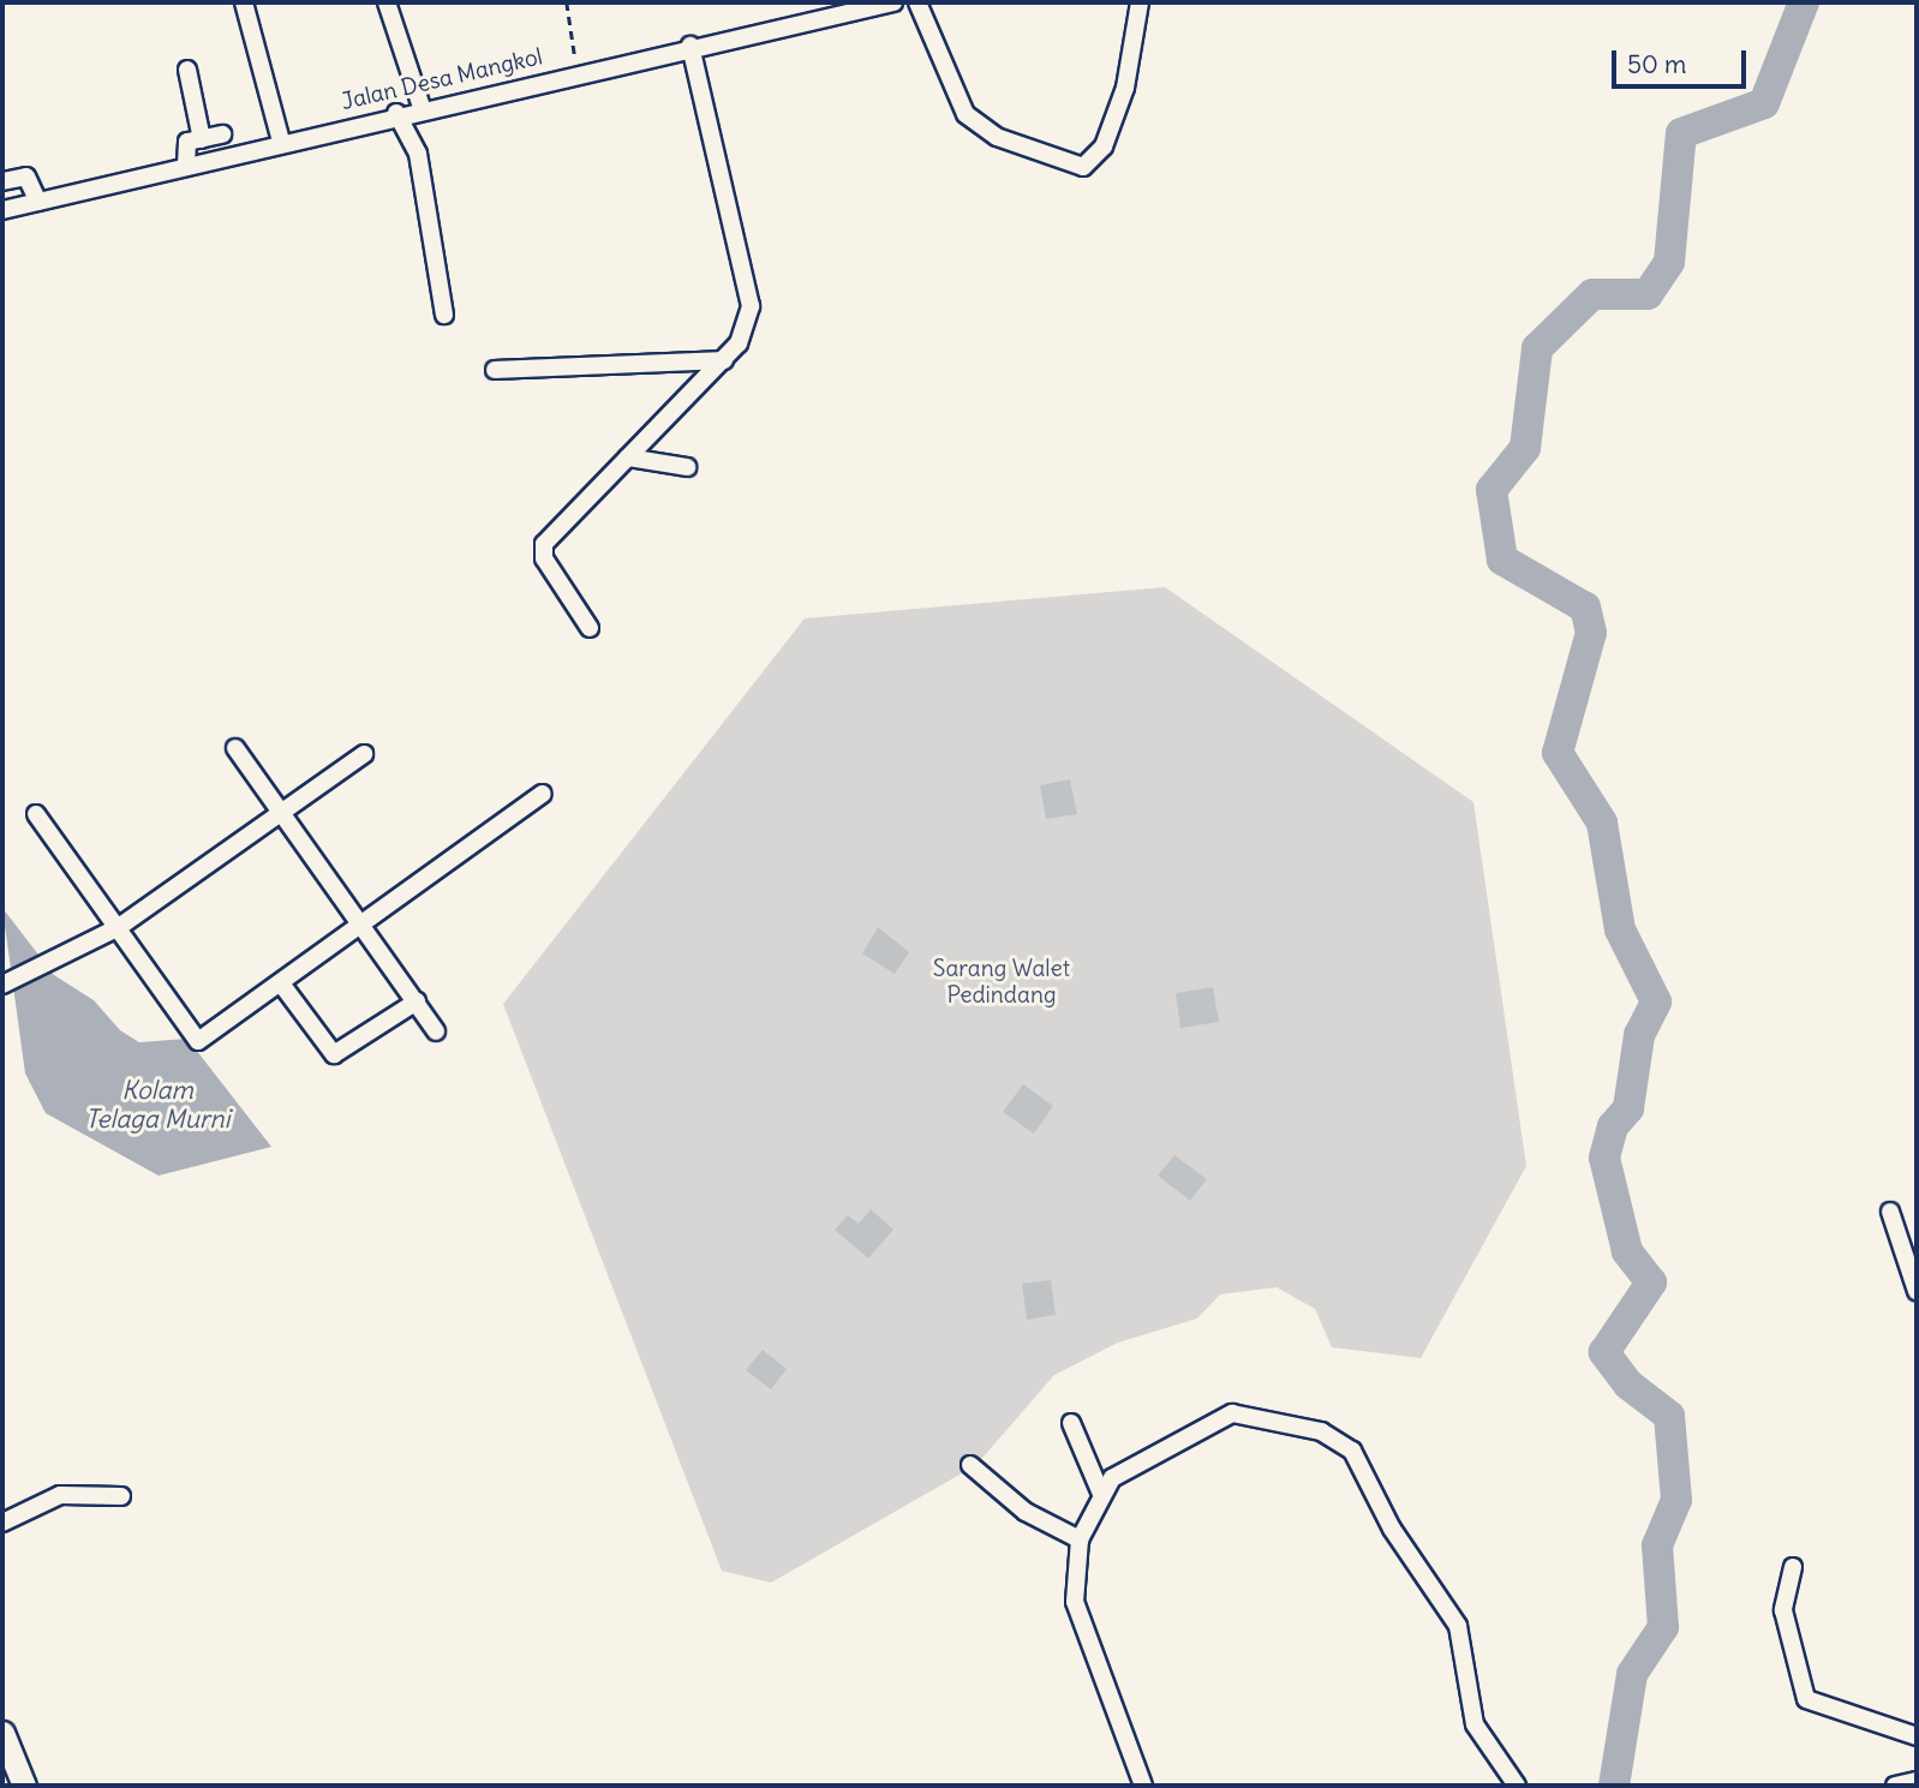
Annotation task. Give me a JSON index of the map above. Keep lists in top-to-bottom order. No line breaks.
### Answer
{"streets":{"street":["Jalan Desa Mangkol"]},"water":["Kolam Telaga Murni"],"parks":["Sarang Walet Pedindang"],"scale_bar":"50 m"}
